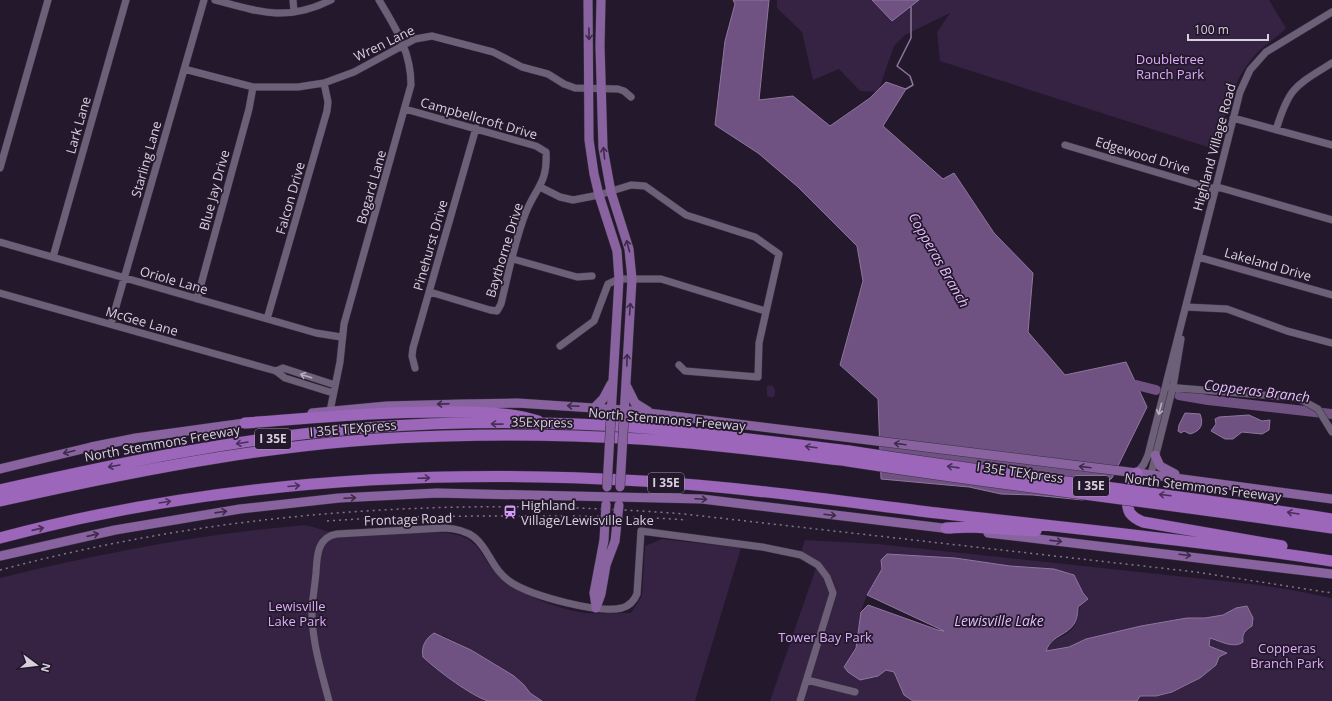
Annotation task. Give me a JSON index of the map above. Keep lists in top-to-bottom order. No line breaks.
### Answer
{"streets":{"highway":["North Stemmons Freeway","35Express","I 35E TEXpress","I 35E"],"street":["Wren Lane","Campbellcroft Drive","Lark Lane","Highland Village Road","Edgewood Drive","Starling Lane","Bogard Lane","Blue Jay Drive","Falcon Drive","Pinehurst Drive","Baythorne Drive","Lakeland Drive","Oriole Lane","McGee Lane","Frontage Road"]},"crossings":[["Wren Lane","Starling Lane"],["Wren Lane","Bogard Lane"],["Wren Lane","Blue Jay Drive"],["Wren Lane","Falcon Drive"],["Campbellcroft Drive","Bogard Lane"],["Campbellcroft Drive","Pinehurst Drive"],["Campbellcroft Drive","Baythorne Drive"],["Lark Lane","Oriole Lane"],["Highland Village Road","Edgewood Drive"],["Highland Village Road","Lakeland Drive"],["Highland Village Road","North Stemmons Freeway"],["Starling Lane","Oriole Lane"],["Starling Lane","McGee Lane"],["Bogard Lane","Oriole Lane"],["Bogard Lane","McGee Lane"],["Bogard Lane","North Stemmons Freeway"],["Blue Jay Drive","Oriole Lane"],["Falcon Drive","Oriole Lane"],["Pinehurst Drive","Baythorne Drive"],["North Stemmons Freeway","35Express"],["North Stemmons Freeway","I 35E TEXpress"],["35Express","I 35E TEXpress"]],"water":["Copperas Branch","Lewisville Lake"],"parks":["Doubletree Ranch Park","Lewisville Lake Park","Tower Bay Park","Copperas Branch Park"],"places":{"station":["Highland Village/Lewisville Lake"]},"scale_bar":"100 m","north":"right"}
